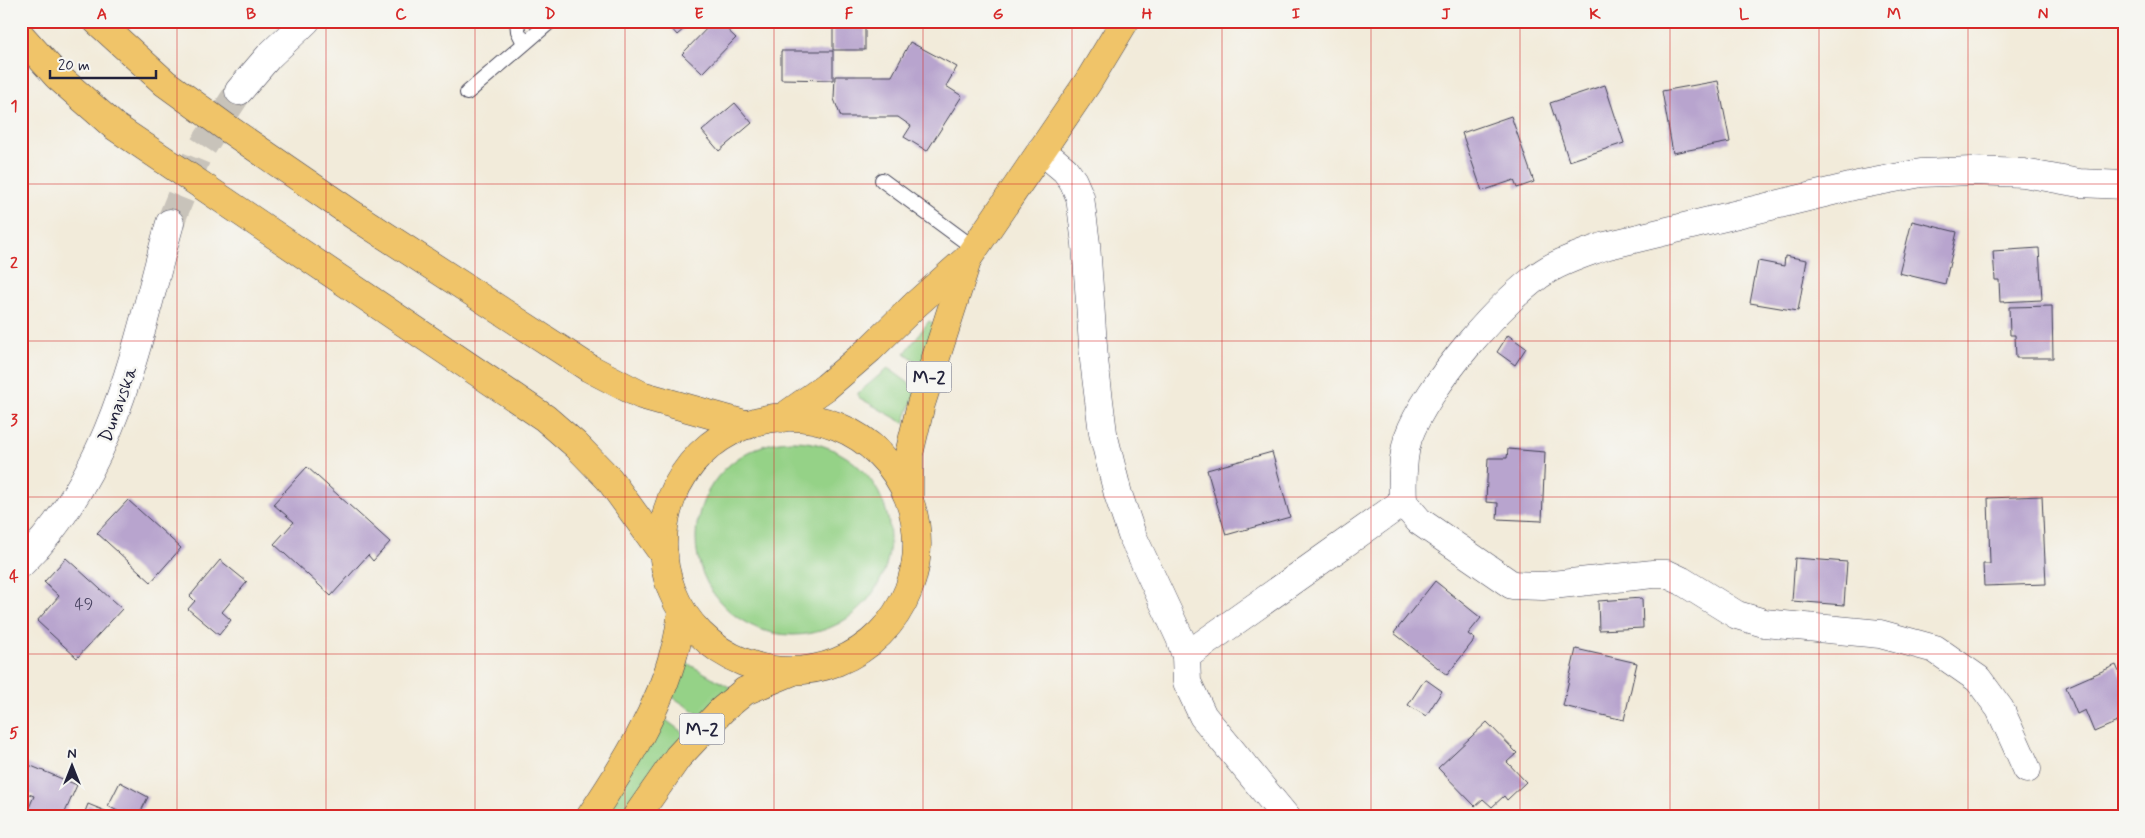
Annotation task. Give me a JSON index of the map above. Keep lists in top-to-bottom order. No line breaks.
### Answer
{"streets":{"main road":["M-2"],"street":["Dunavska"]},"house_numbers":["49"],"scale_bar":"20 m","north":"top","grid":{"columns":["A","B","C","D","E","F","G","H","I","J","K","L","M","N"],"rows":["1","2","3","4","5"]}}
